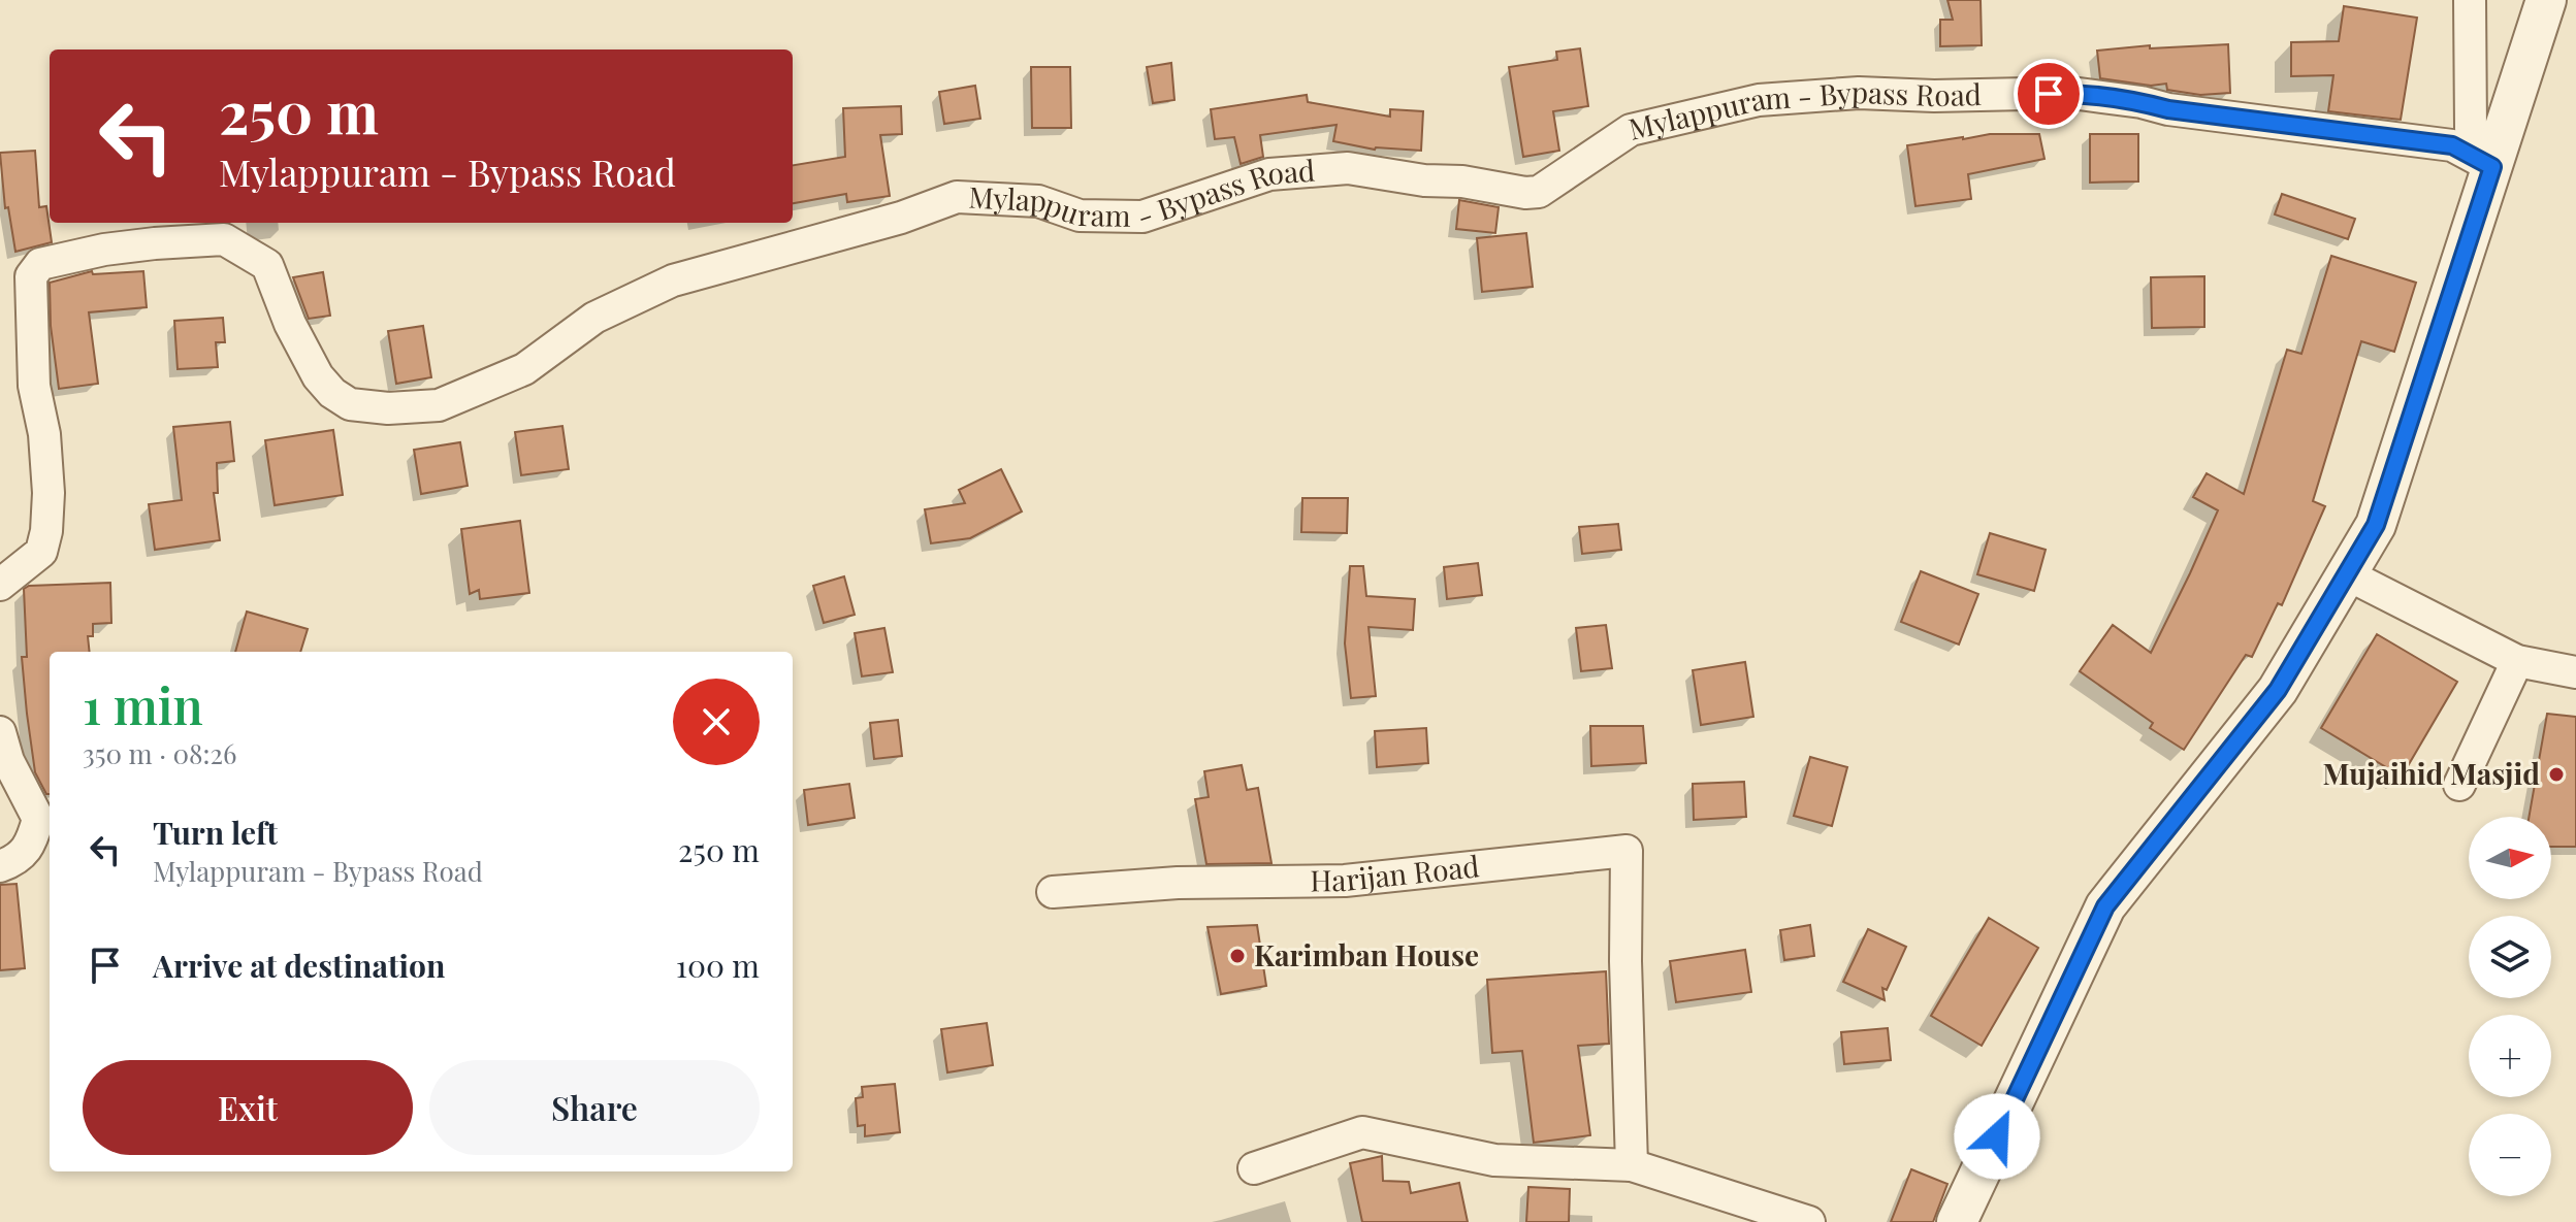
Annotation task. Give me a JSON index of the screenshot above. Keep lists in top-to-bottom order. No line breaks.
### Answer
{"streets":{"street":["Mylappuram - Bypass Road","Harijan Road"]},"places":["Mujaihid Masjid","Karimban House"],"north":"right","page":{"turn":["250 m","Mylappuram - Bypass Road"],"heading":["1 min","350 m · 08:26"],"list":[{"name":"Turn left","note":"Mylappuram - Bypass Road","value":"250 m"},{"name":"Arrive at destination","value":"100 m"}],"map_buttons":["+","−"],"buttons":["Exit","Share"]}}
